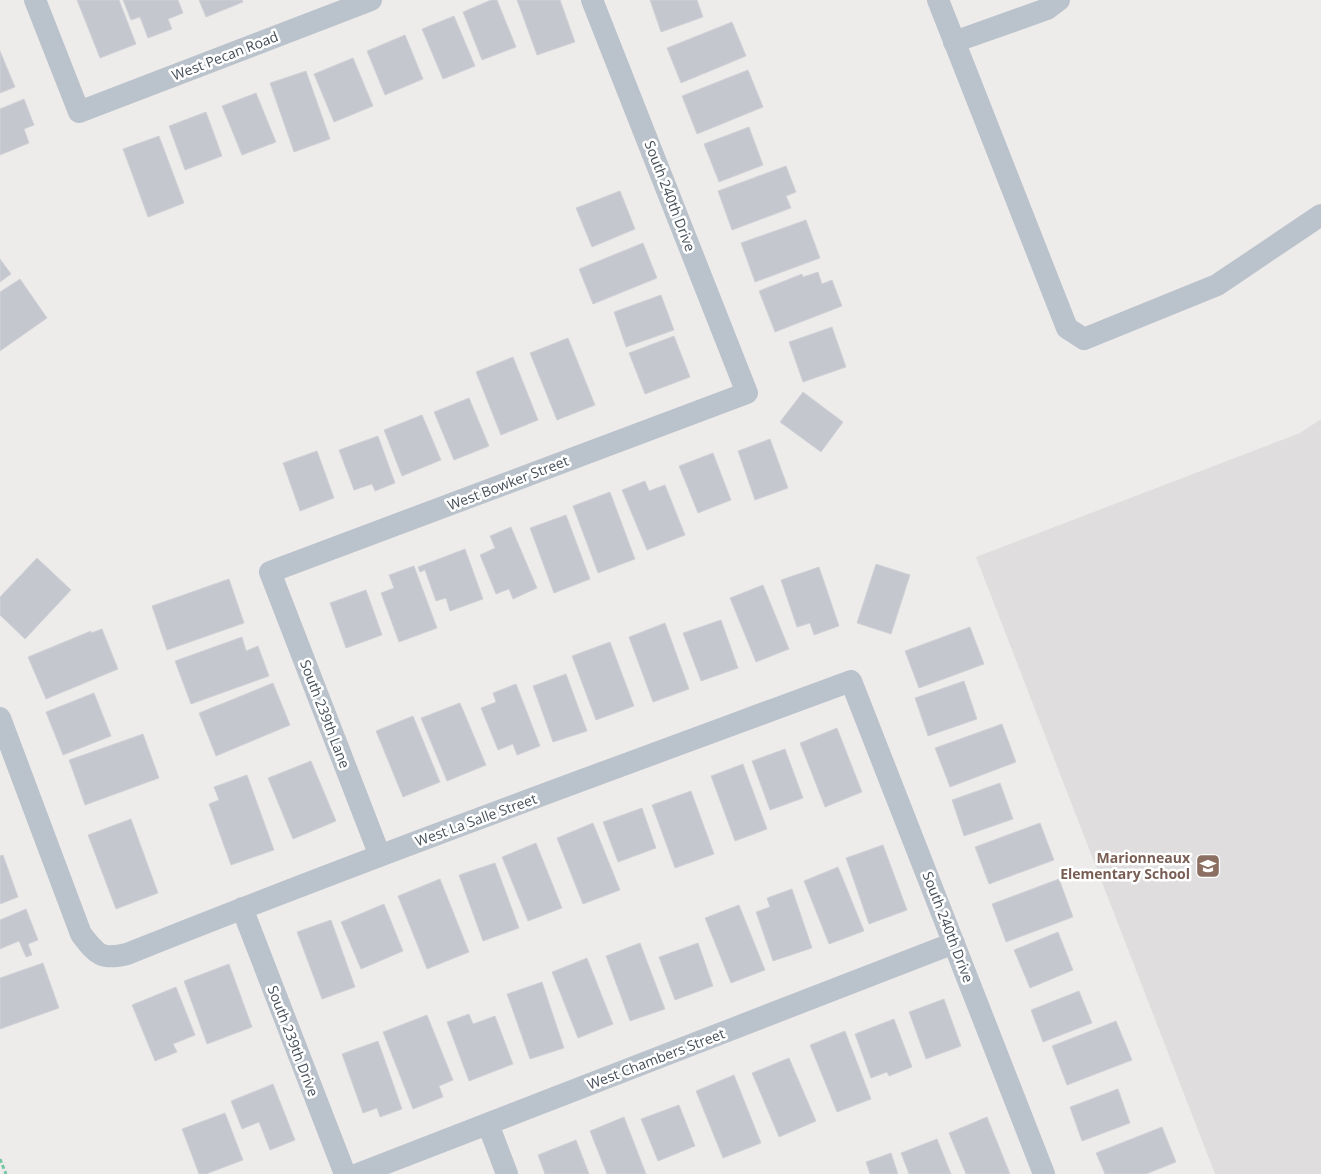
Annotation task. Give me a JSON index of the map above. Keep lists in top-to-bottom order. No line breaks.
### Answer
{"streets":{"street":["West Pecan Road","South 240th Drive","West Bowker Street","South 239th Lane","West La Salle Street","South 239th Drive","West Chambers Street"]},"crossings":[["South 240th Drive","West Bowker Street"],["South 240th Drive","West La Salle Street"],["South 240th Drive","West Chambers Street"],["West Bowker Street","South 239th Lane"],["South 239th Lane","West La Salle Street"],["West La Salle Street","South 239th Drive"]],"places":{"school or university":["Marionneaux Elementary School"]}}
